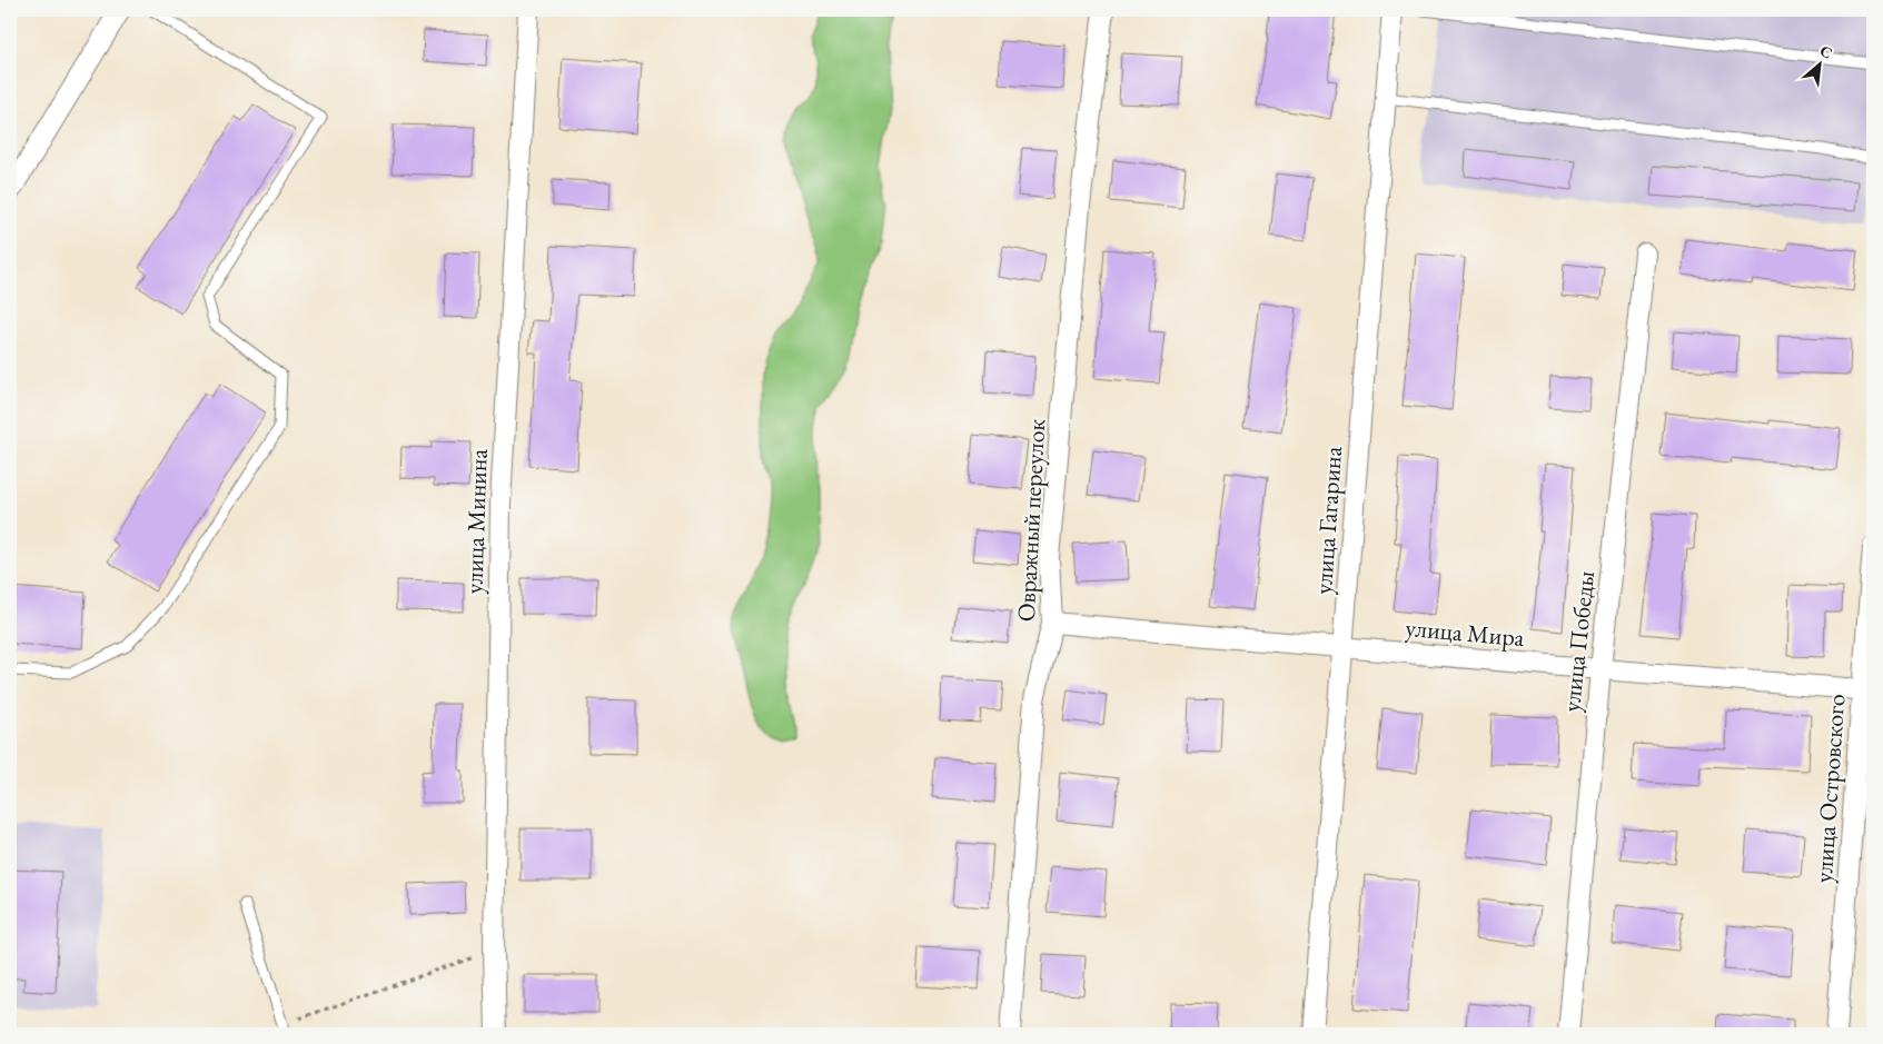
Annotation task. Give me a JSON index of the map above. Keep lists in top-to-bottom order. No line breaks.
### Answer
{"streets":{"street":["Овражный переулок","улица Гагарина","улица Минина","улица Мира","улица Победы","улица Островского"]},"crossings":[["Овражный переулок","улица Мира"],["улица Гагарина","улица Мира"],["улица Мира","улица Победы"],["улица Мира","улица Островского"]],"north":"top right"}
